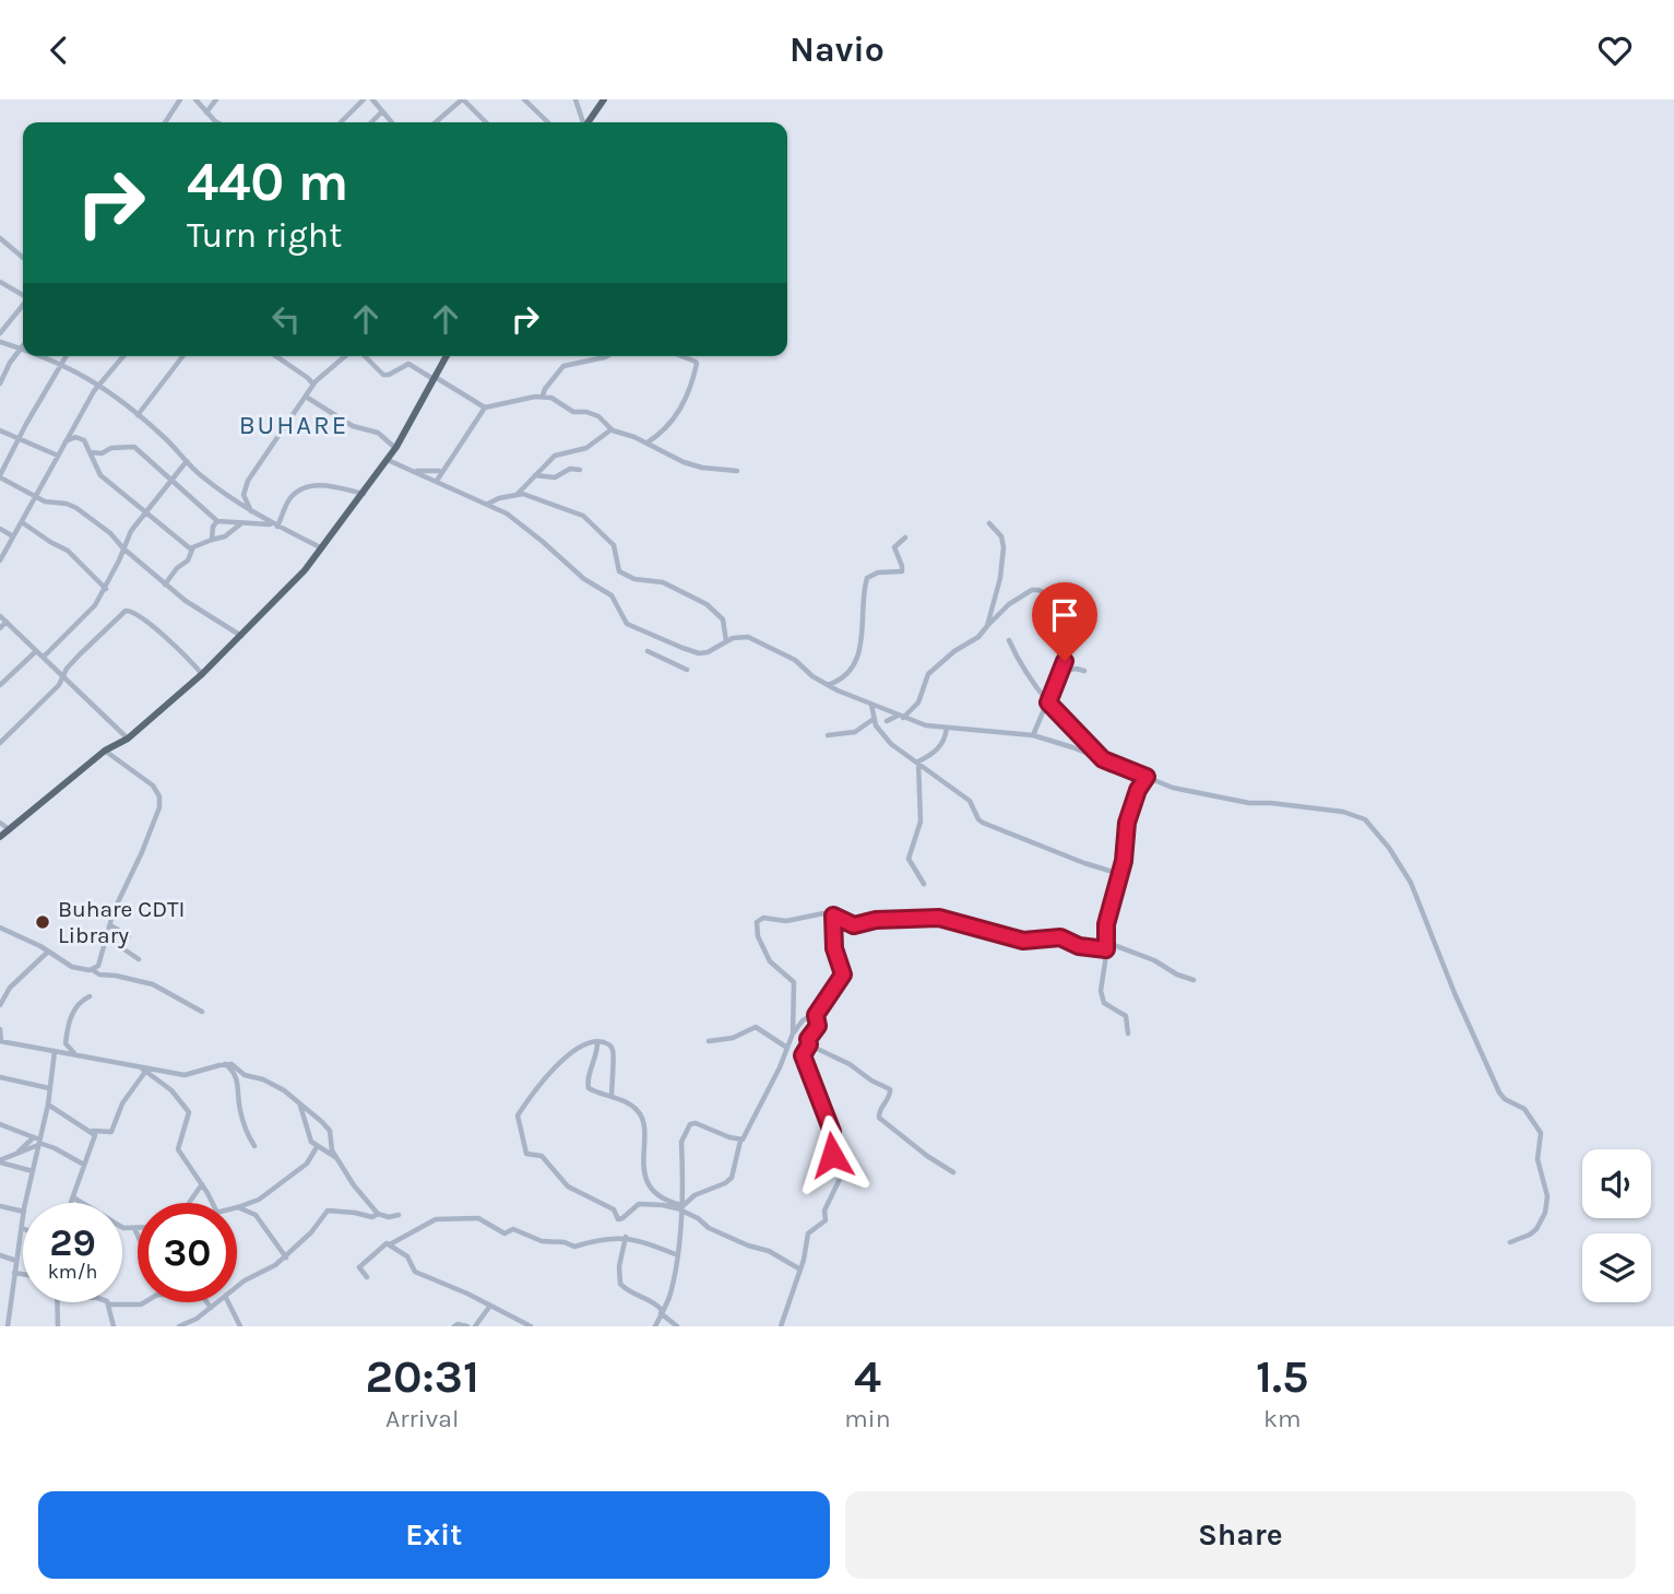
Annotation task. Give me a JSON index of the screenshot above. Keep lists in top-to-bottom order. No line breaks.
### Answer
{"districts":["BUHARE"],"places":["Buhare CDTI Library"],"page":{"header":"Navio","turn":["440 m","Turn right"],"speed":"29 km/h","limit":"30","eta":["20:31","Arrival","4","min","1.5","km"],"buttons":["Exit","Share"]}}
